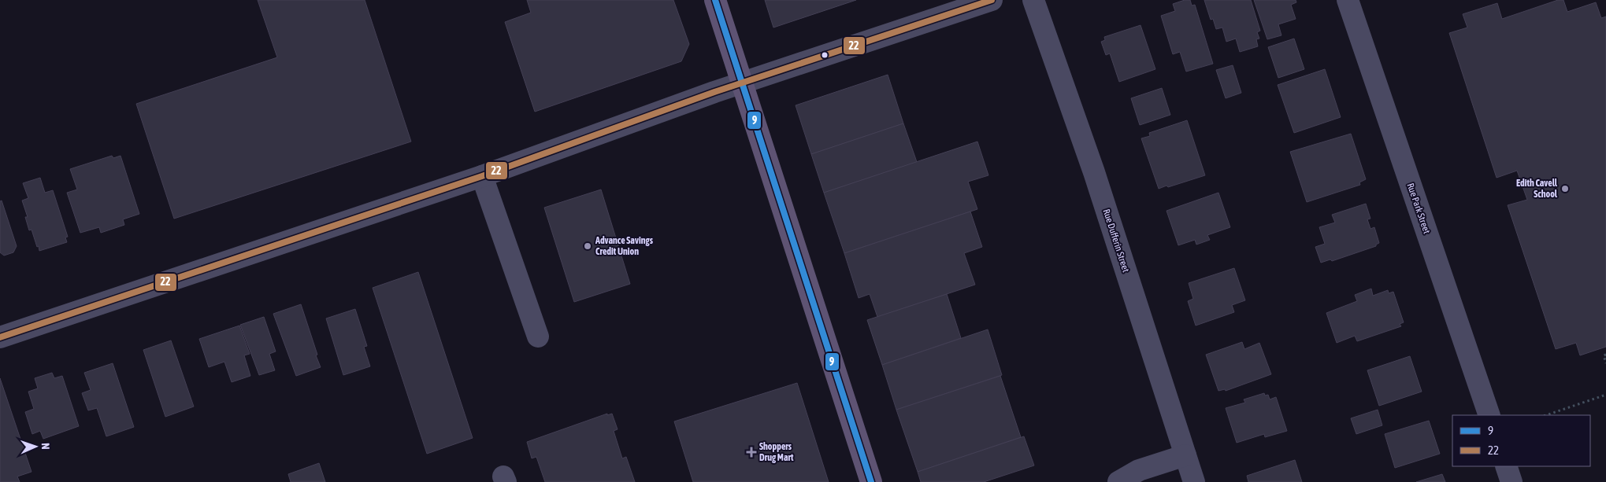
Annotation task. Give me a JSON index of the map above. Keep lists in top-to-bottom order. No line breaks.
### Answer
{"streets":{"street":["Rue Park Street","Rue Dufferin Street"]},"places":{"other":["Edith Cavell School","Advance Savings Credit Union"],"health":["Shoppers Drug Mart"]},"lines":["transit line 9","transit line 22"],"legend":["9","22"],"north":"right"}
